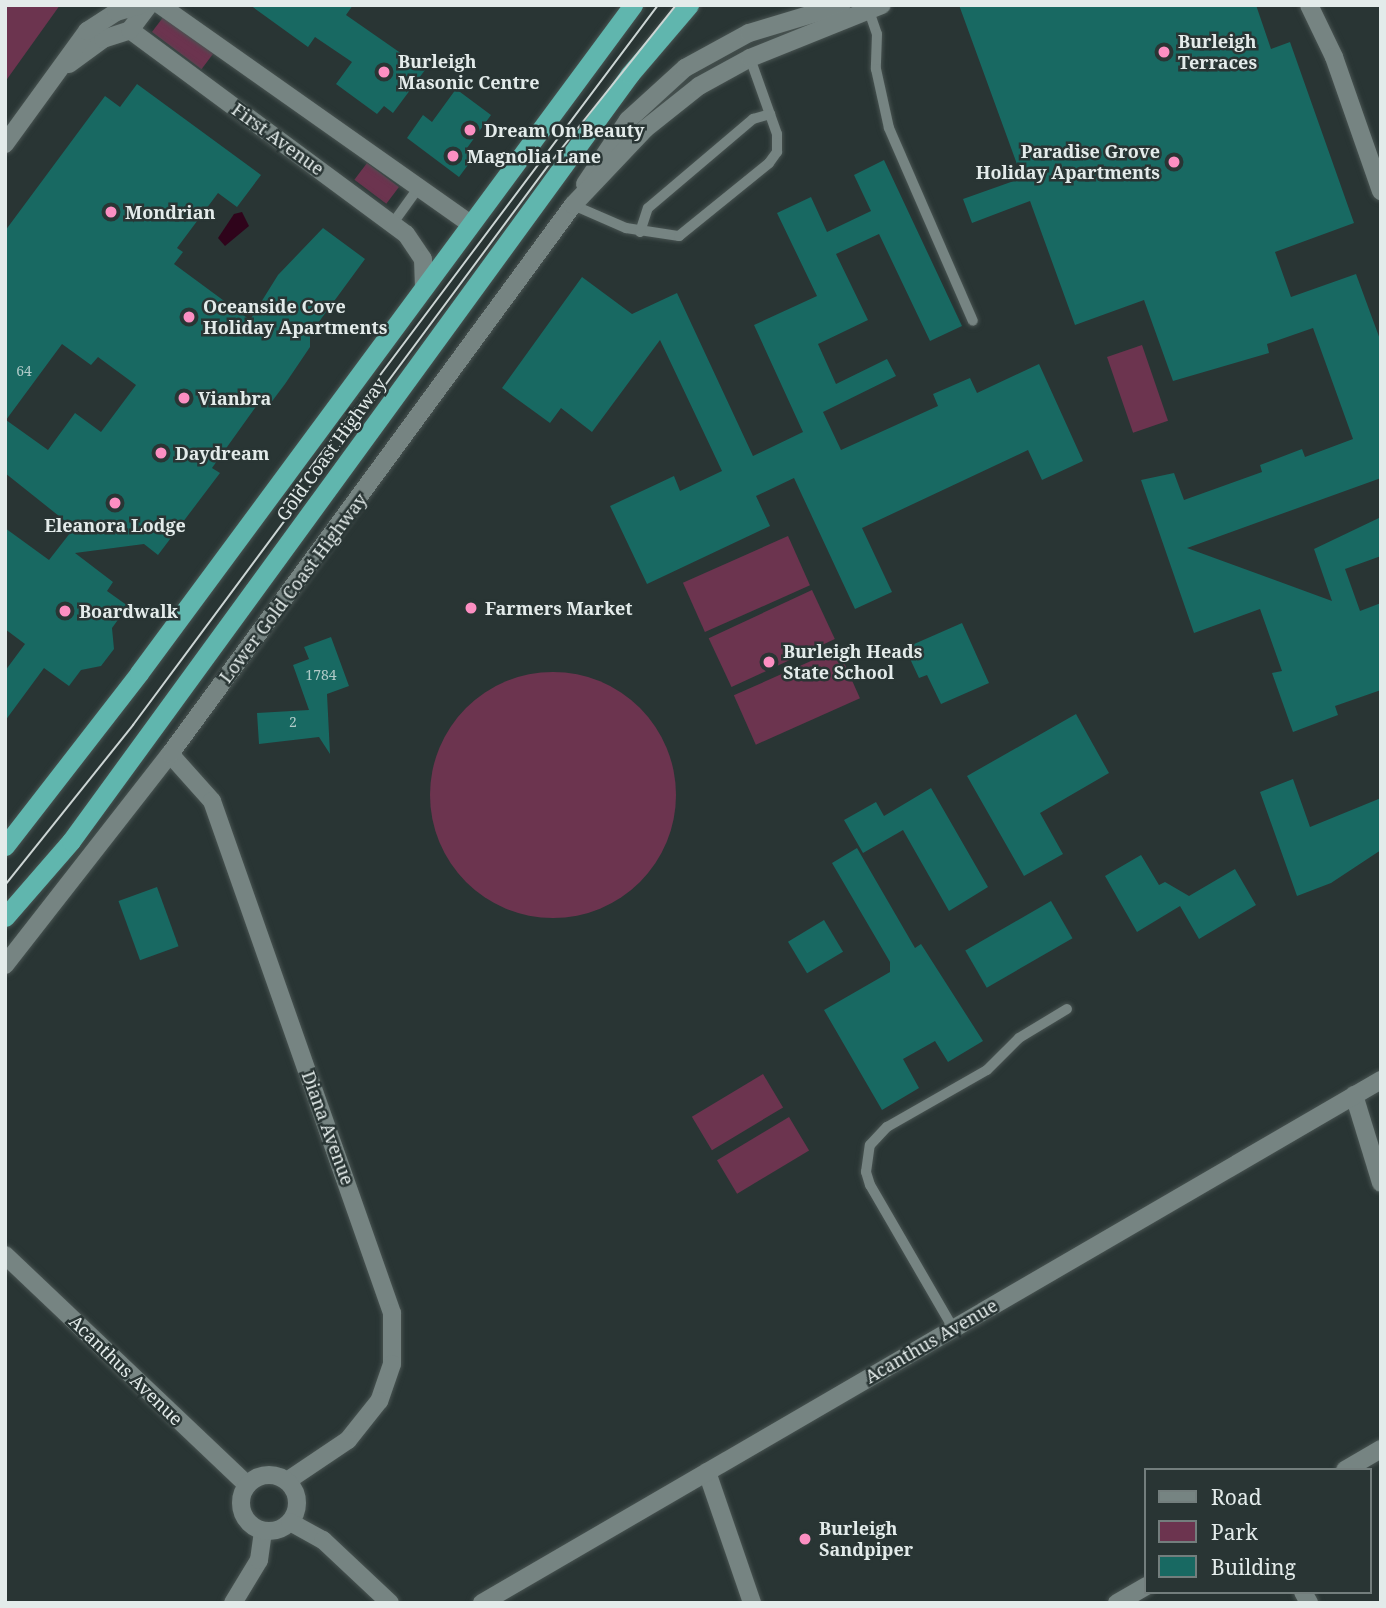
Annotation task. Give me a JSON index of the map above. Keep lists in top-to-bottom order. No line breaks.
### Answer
{"streets":{"highway":["Gold Coast Highway"],"street":["First Avenue","Lower Gold Coast Highway","Diana Avenue","Acanthus Avenue"]},"crossings":[["First Avenue","Gold Coast Highway"],["Lower Gold Coast Highway","Diana Avenue"],["Diana Avenue","Acanthus Avenue"]],"places":["Burleigh Terraces","Burleigh Masonic Centre","Dream On Beauty","Magnolia Lane","Paradise Grove Holiday Apartments","Mondrian","Oceanside Cove Holiday Apartments","Vianbra","Daydream","Eleanora Lodge","Farmers Market","Boardwalk","Burleigh Heads State School","Burleigh Sandpiper"],"house_numbers":["64","1784","2"],"legend":["Road","Park","Building"]}
